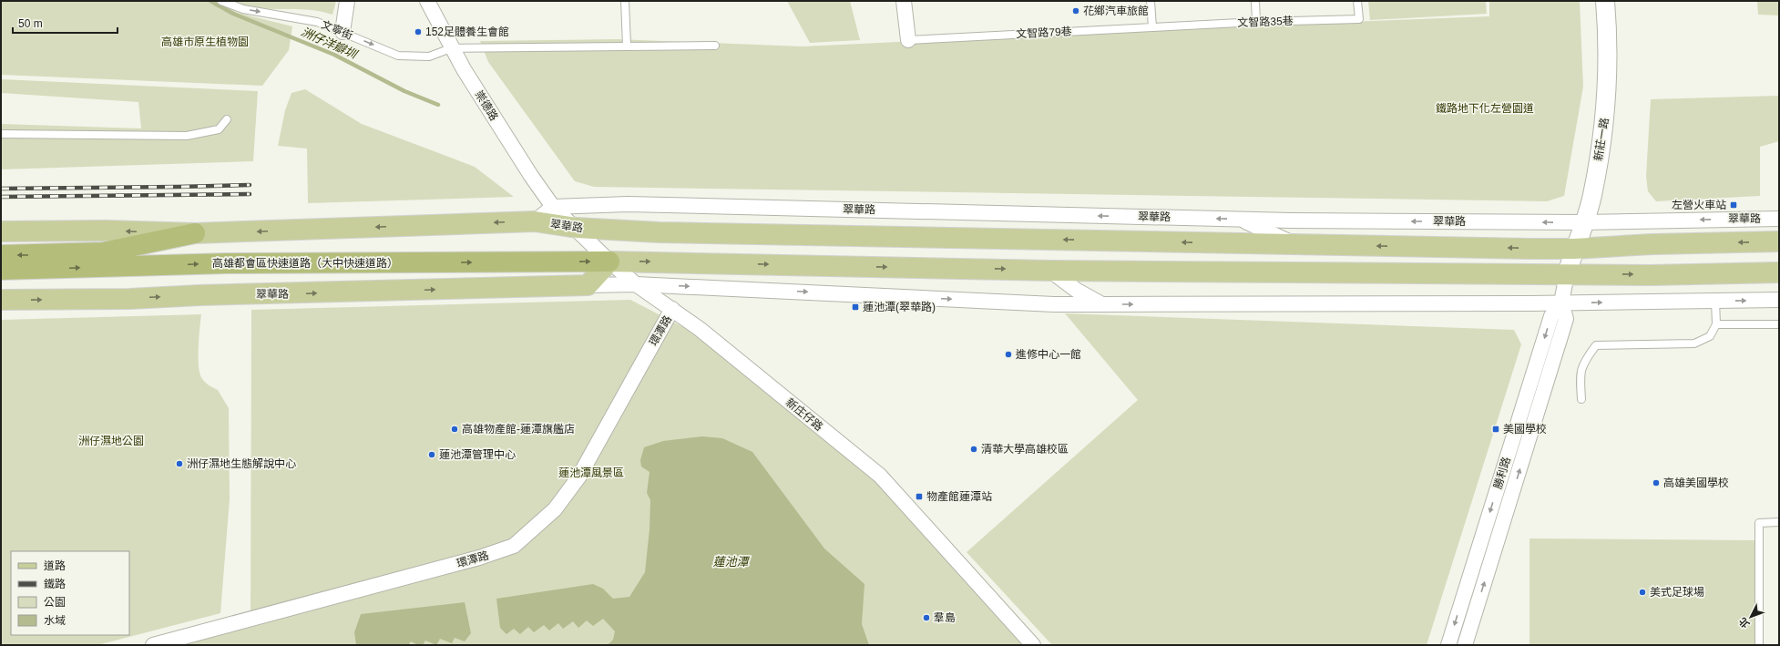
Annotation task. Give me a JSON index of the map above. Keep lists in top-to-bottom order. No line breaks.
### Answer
{"streets":{"highway":["高雄都會區快速道路（大中快速道路）"],"main road":["翠華路"],"street":["崇德路","新莊一路","環潭路","新庄仔路","勝利路"],"lane":["文智路35巷","文寧街","文智路79巷"]},"crossings":[["文智路35巷","文智路79巷"],["文寧街","崇德路"],["崇德路","翠華路"],["崇德路","新庄仔路"],["新莊一路","翠華路"],["新莊一路","勝利路"],["翠華路","新庄仔路"],["翠華路","勝利路"],["高雄都會區快速道路（大中快速道路）","新庄仔路"],["環潭路","新庄仔路"]],"one_way":["文寧街"],"water":["洲仔洋瓣圳","蓮池潭"],"parks":["高雄市原生植物園","鐵路地下化左營園道","洲仔濕地公園","蓮池潭風景區"],"places":{"other":["花鄉汽車旅館","152足體養生會館","進修中心一館","高雄物產館-蓮潭旗艦店","清華大學高雄校區","蓮池潭管理中心","洲仔濕地生態解說中心","高雄美國學校","美式足球場","羣島"],"transit":["左營火車站","蓮池潭(翠華路)","美國學校","物產館蓮潭站"]},"legend":["道路","鐵路","公園","水域"],"scale_bar":"50 m","north":"bottom left"}
